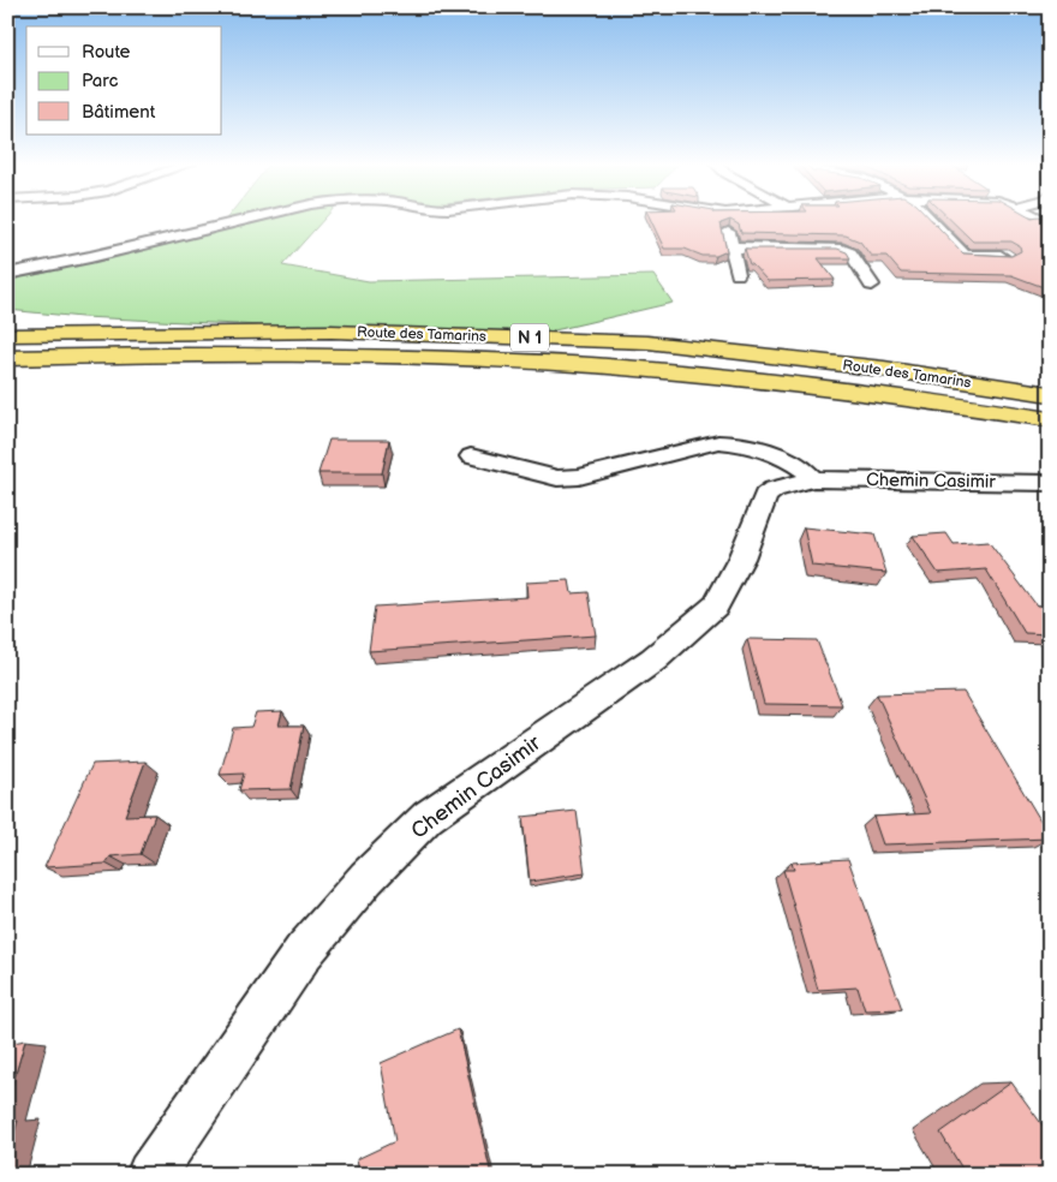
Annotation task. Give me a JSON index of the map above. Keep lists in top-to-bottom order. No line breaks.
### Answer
{"streets":{"highway":["Route des Tamarins","N 1"],"street":["Chemin Casimir"]},"legend":["Route","Parc","Bâtiment"]}
